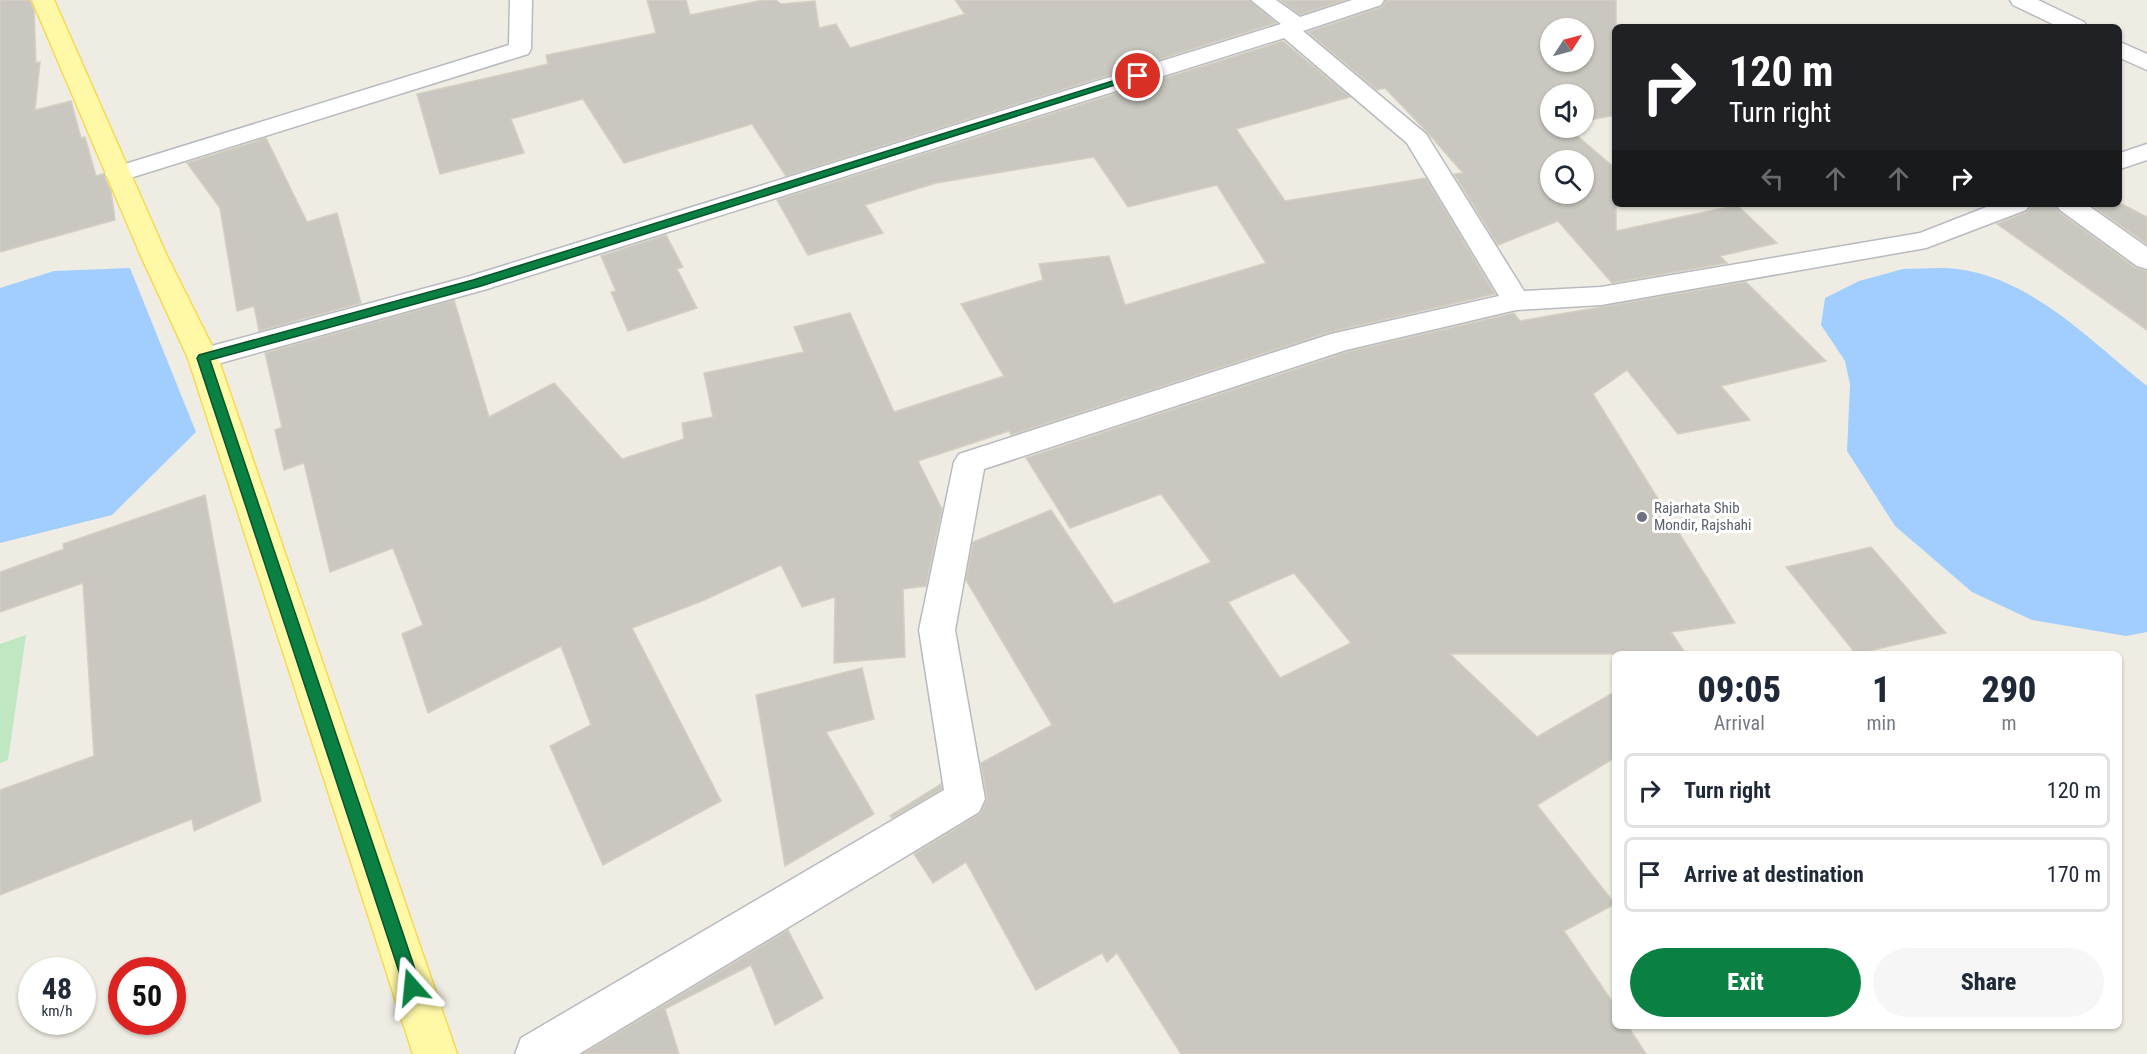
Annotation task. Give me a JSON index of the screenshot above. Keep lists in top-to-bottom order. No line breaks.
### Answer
{"places":["Rajarhata Shib Mondir, Rajshahi"],"north":"top right","page":{"turn":["120 m","Turn right"],"eta":["09:05","Arrival","1","min","290","m"],"list":[{"name":"Turn right","value":"120 m"},{"name":"Arrive at destination","value":"170 m"}],"buttons":["Exit","Share"],"speed":"48 km/h","limit":"50"}}
